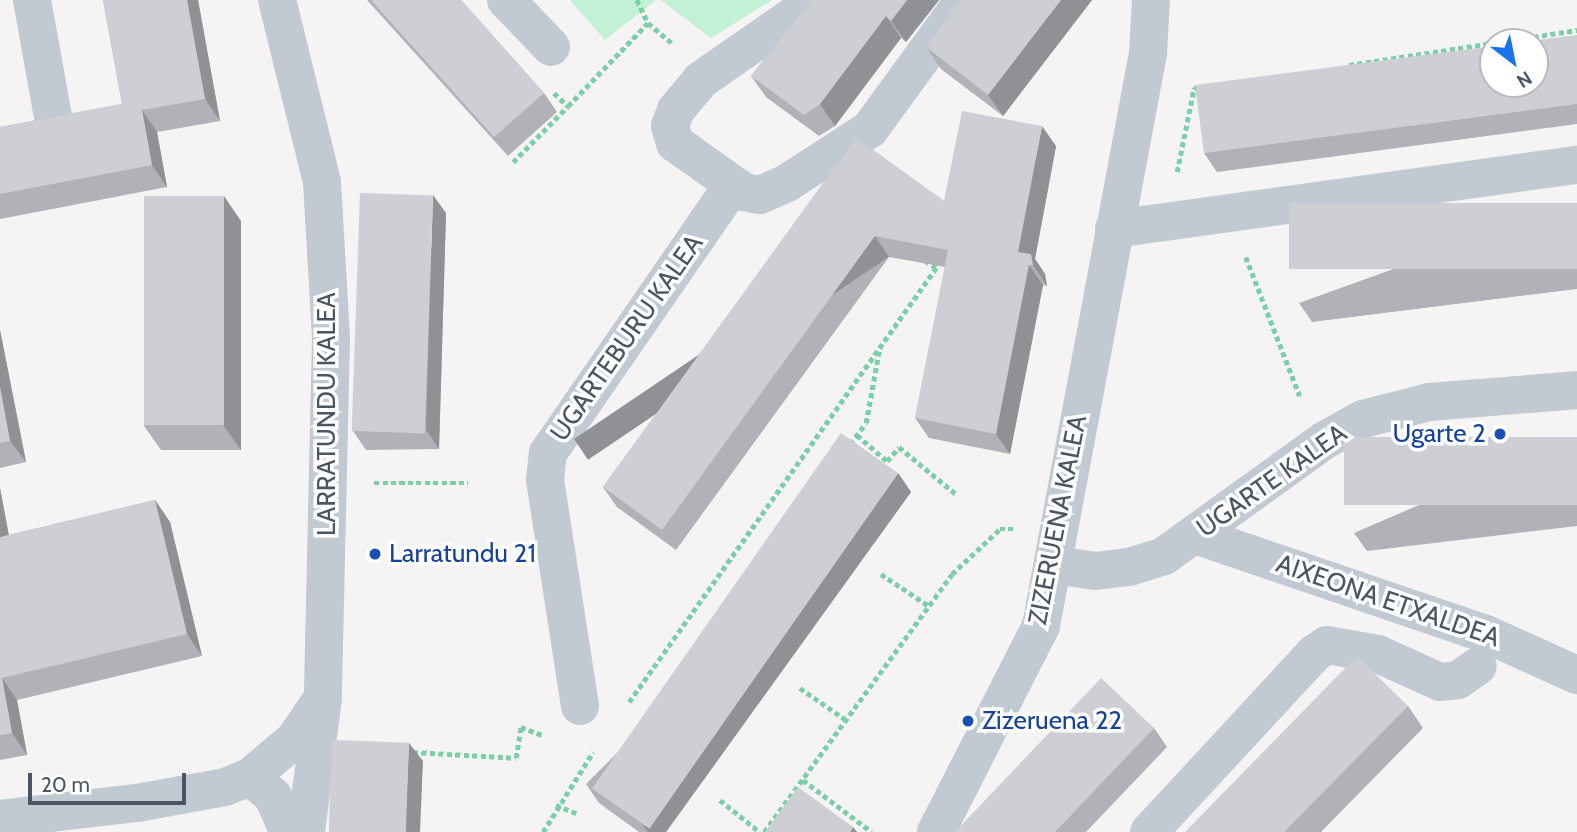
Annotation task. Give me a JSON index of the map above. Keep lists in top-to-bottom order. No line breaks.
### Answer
{"streets":{"street":["UGARTEBURU KALEA","LARRATUNDU KALEA","UGARTE KALEA","ZIZERUENA KALEA","AIXEONA ETXALDEA"]},"crossings":[["UGARTE KALEA","ZIZERUENA KALEA"],["UGARTE KALEA","AIXEONA ETXALDEA"]],"places":["Ugarte 2","Larratundu 21","Zizeruena 22"],"scale_bar":"20 m","north":"bottom right"}
